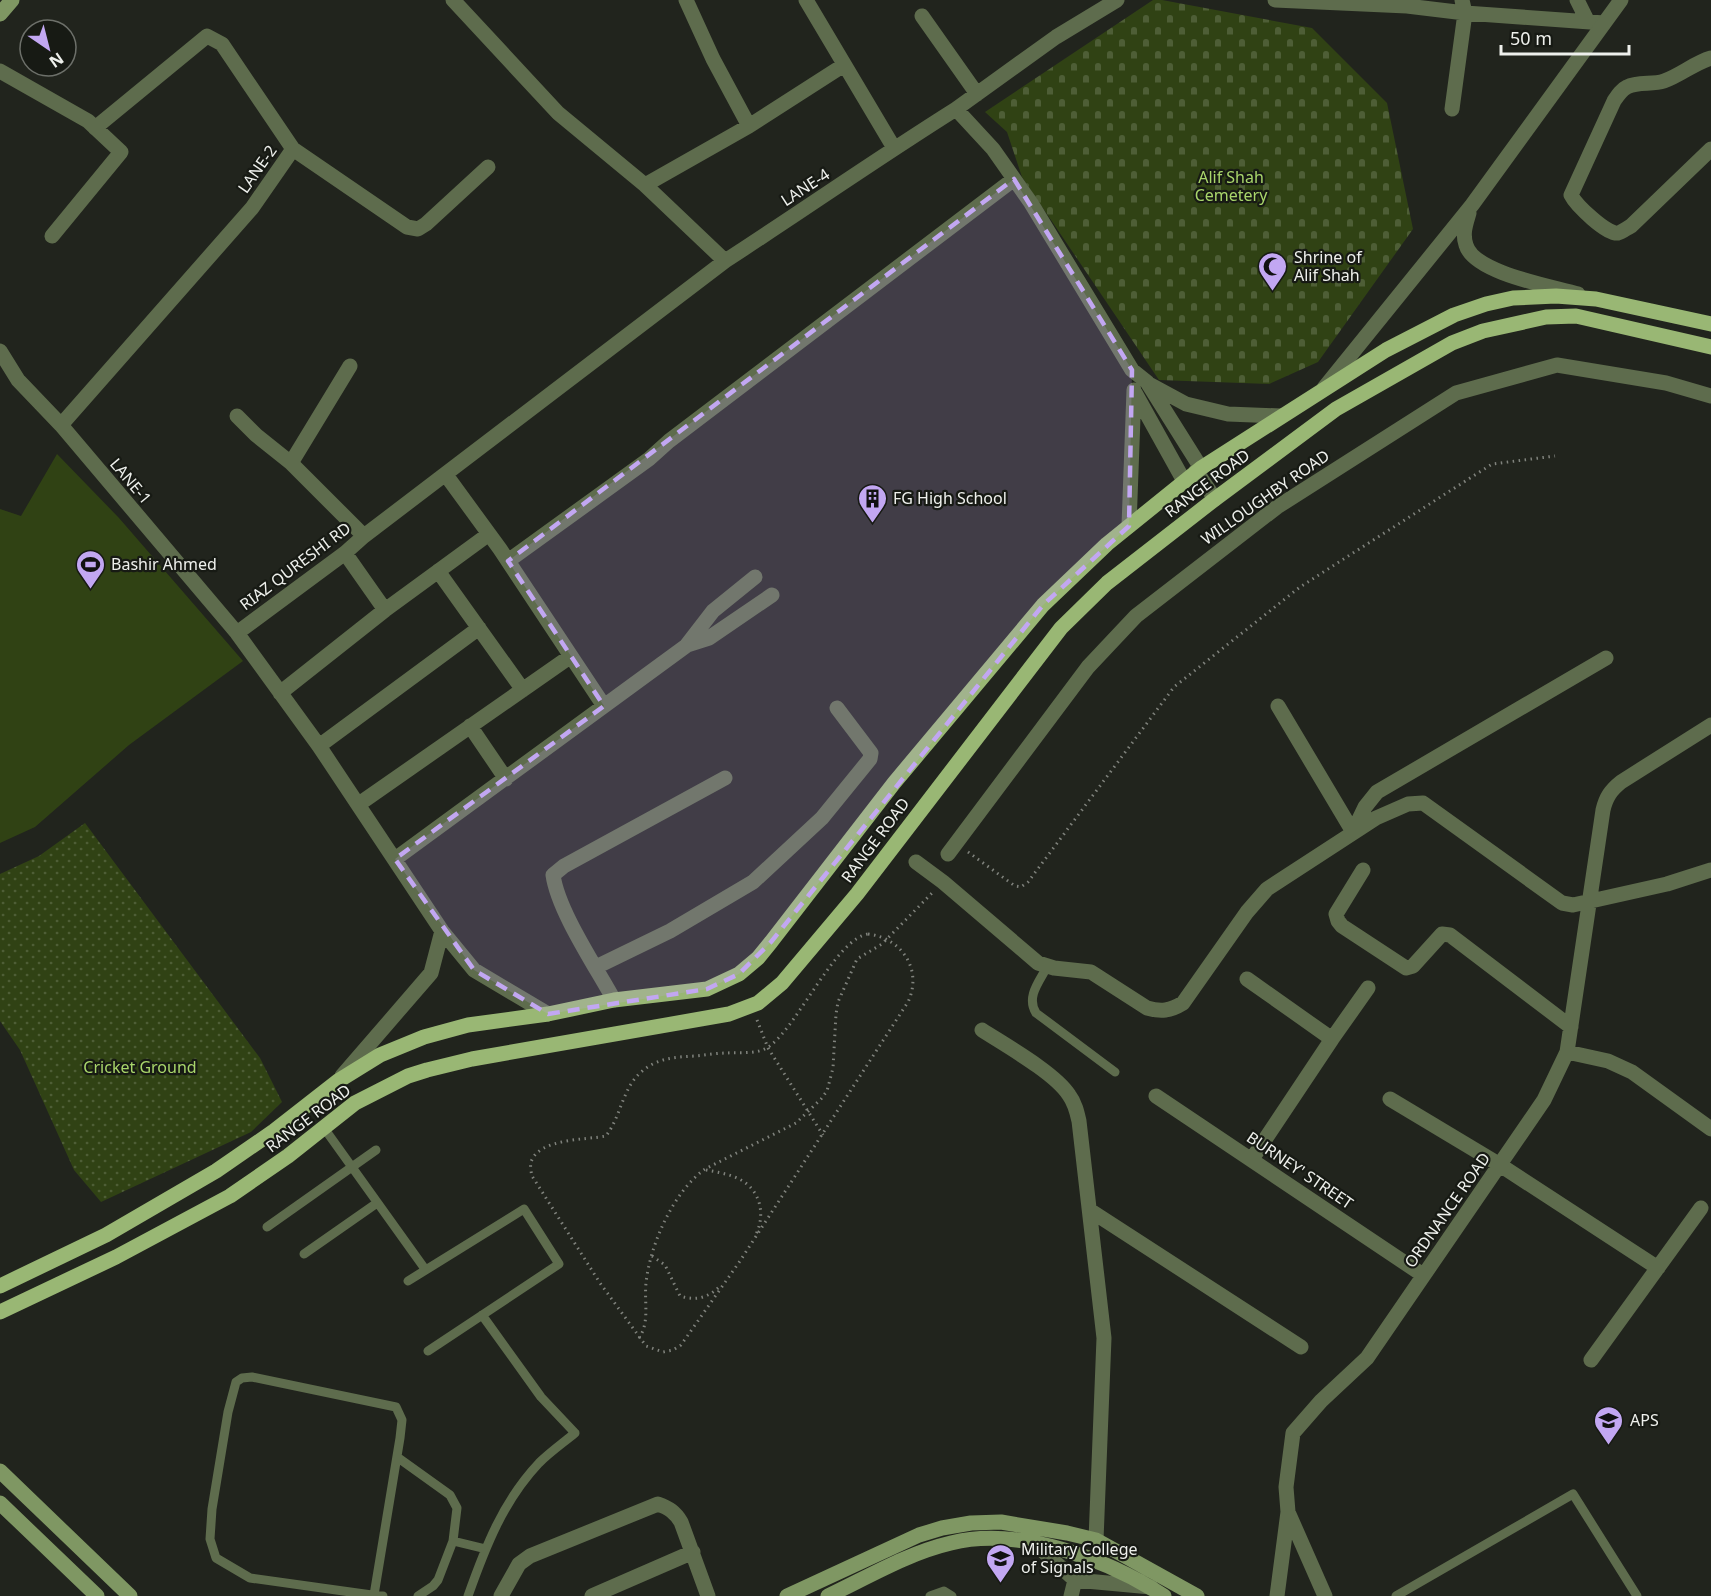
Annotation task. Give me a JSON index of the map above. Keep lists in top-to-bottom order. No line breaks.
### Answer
{"streets":{"main road":["RANGE ROAD"],"street":["LANE-2","LANE-4","LANE-1","WILLOUGHBY ROAD","RIAZ QURESHI RD","BURNEY' STREET","ORDNANCE ROAD"]},"crossings":[["LANE-2","LANE-1"],["LANE-4","RIAZ QURESHI RD"],["LANE-1","RIAZ QURESHI RD"],["BURNEY' STREET","ORDNANCE ROAD"]],"parks":["Alif Shah Cemetery","Cricket Ground"],"places":{"mosque":["Shrine of Alif Shah"],"building":["FG High School"],"sports":["Bashir Ahmed"],"school or university":["APS","Military College of Signals"]},"scale_bar":"50 m","north":"bottom right"}
